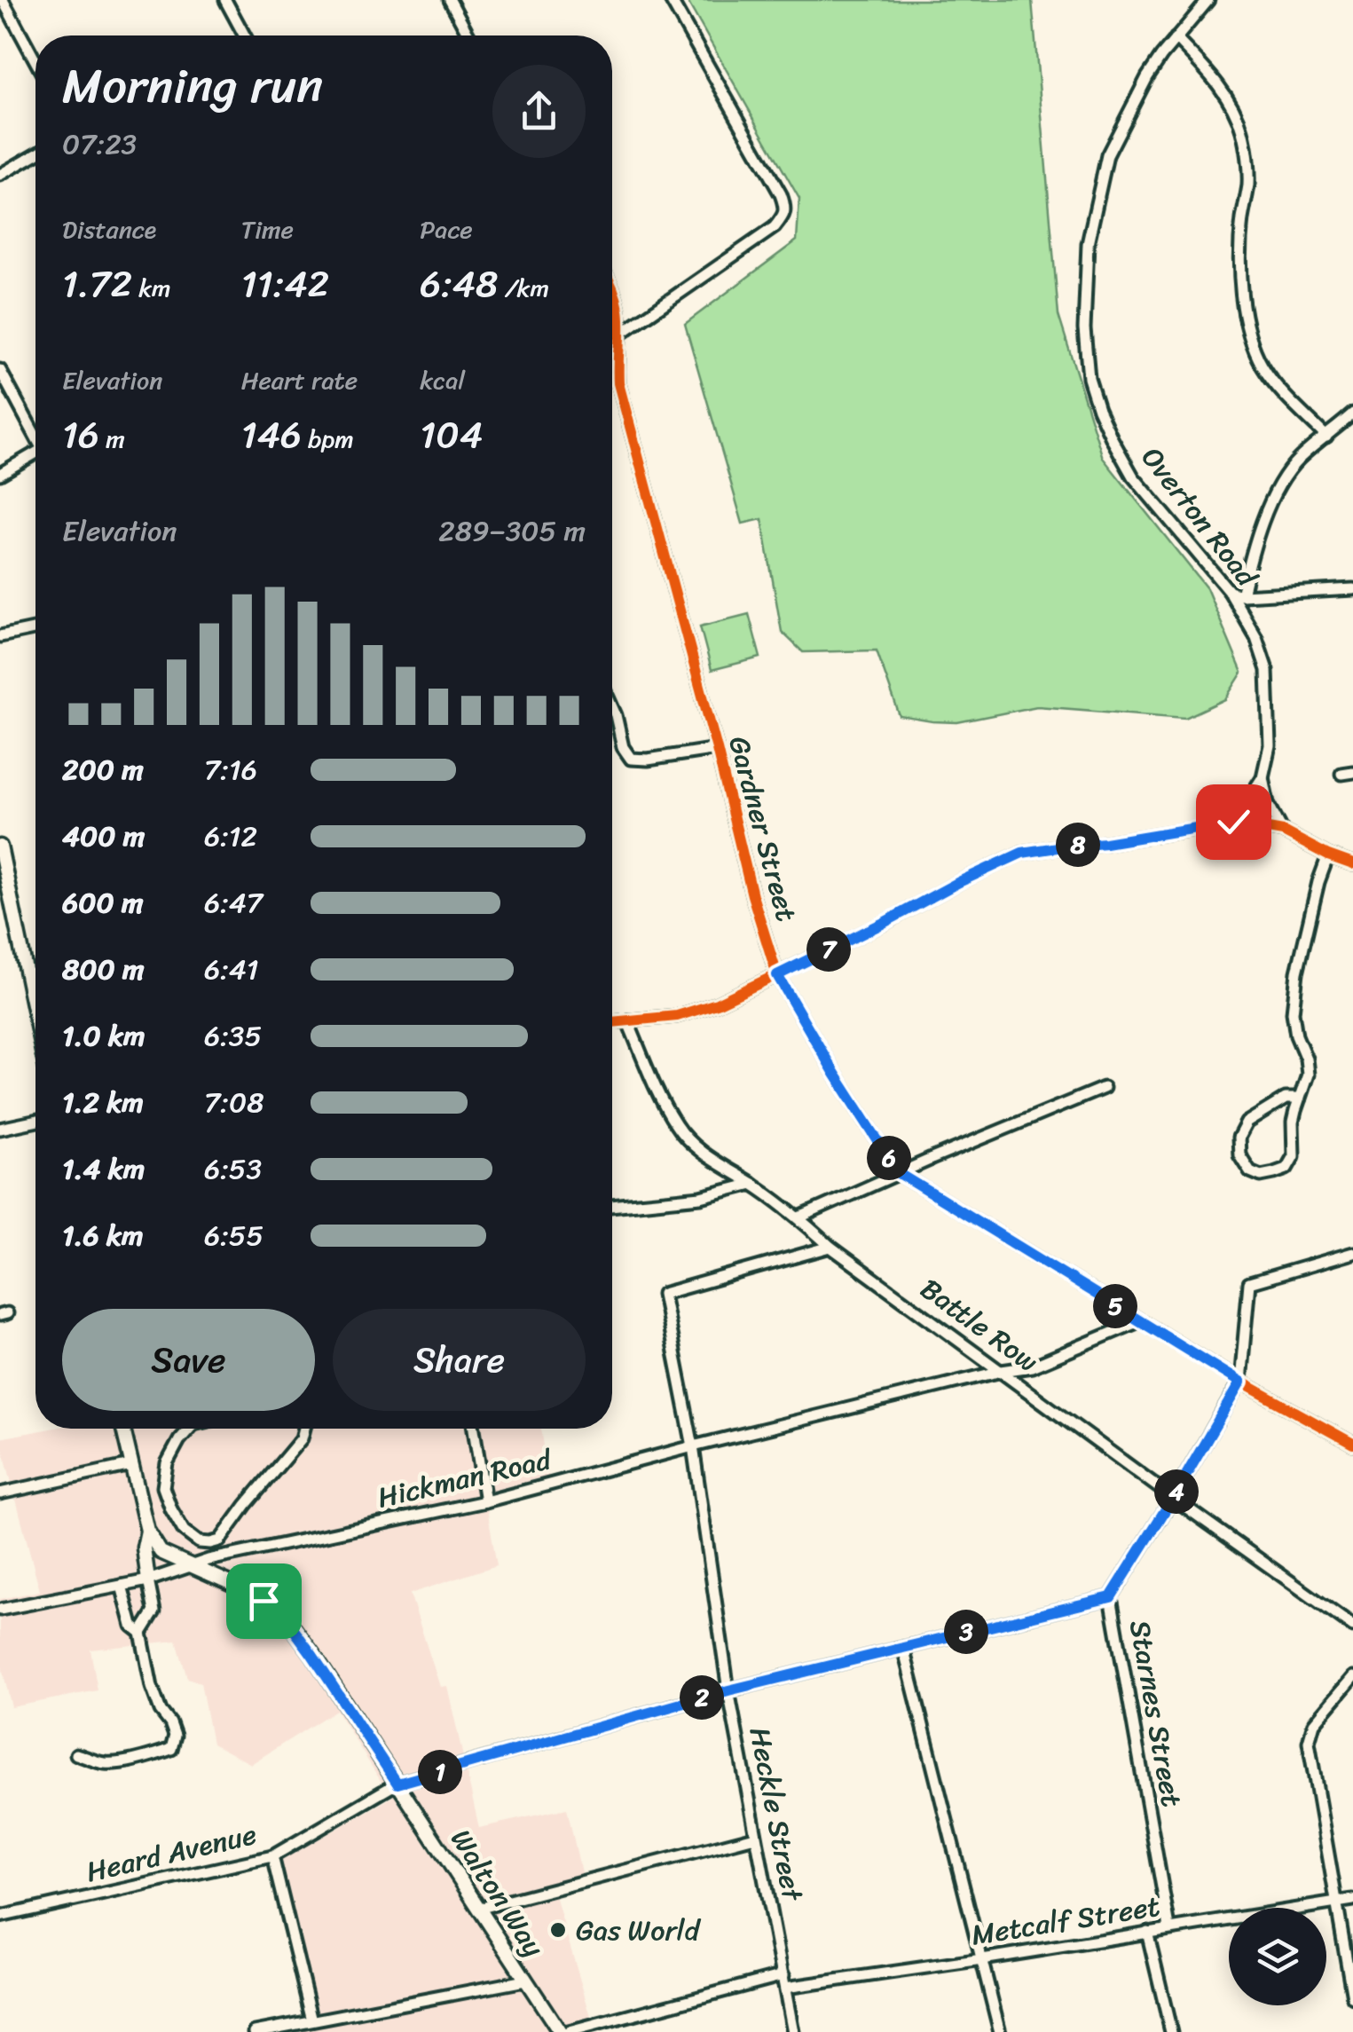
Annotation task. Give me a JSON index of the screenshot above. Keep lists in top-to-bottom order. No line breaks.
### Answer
{"streets":{"main road":["Walton Way"],"street":["Overton Road","Gardner Street","Battle Row","Hickman Road","Starnes Street","Heckle Street","Heard Avenue","Metcalf Street"]},"crossings":[["Gardner Street","Hickman Road"],["Gardner Street","Starnes Street"],["Battle Row","Hickman Road"],["Battle Row","Starnes Street"],["Battle Row","Heckle Street"],["Hickman Road","Heckle Street"],["Hickman Road","Walton Way"],["Starnes Street","Heard Avenue"],["Starnes Street","Metcalf Street"],["Heckle Street","Heard Avenue"],["Heckle Street","Metcalf Street"],["Heard Avenue","Walton Way"]],"places":["Gas World"],"page":{"heading":["Morning run","07:23"],"stats":[["Distance","1.72 km"],["Time","11:42"],["Pace","6:48 /km"],["Elevation","16 m"],["Heart rate","146 bpm"],["kcal","104"]],"chart":["Elevation","289–305 m"],"list":[{"name":"200 m","note":"7:16"},{"name":"400 m","note":"6:12"},{"name":"600 m","note":"6:47"},{"name":"800 m","note":"6:41"},{"name":"1.0 km","note":"6:35"},{"name":"1.2 km","note":"7:08"},{"name":"1.4 km","note":"6:53"},{"name":"1.6 km","note":"6:55"}],"pins":["8","7","6","5","4","3","2","1"],"buttons":["Save","Share"]}}
